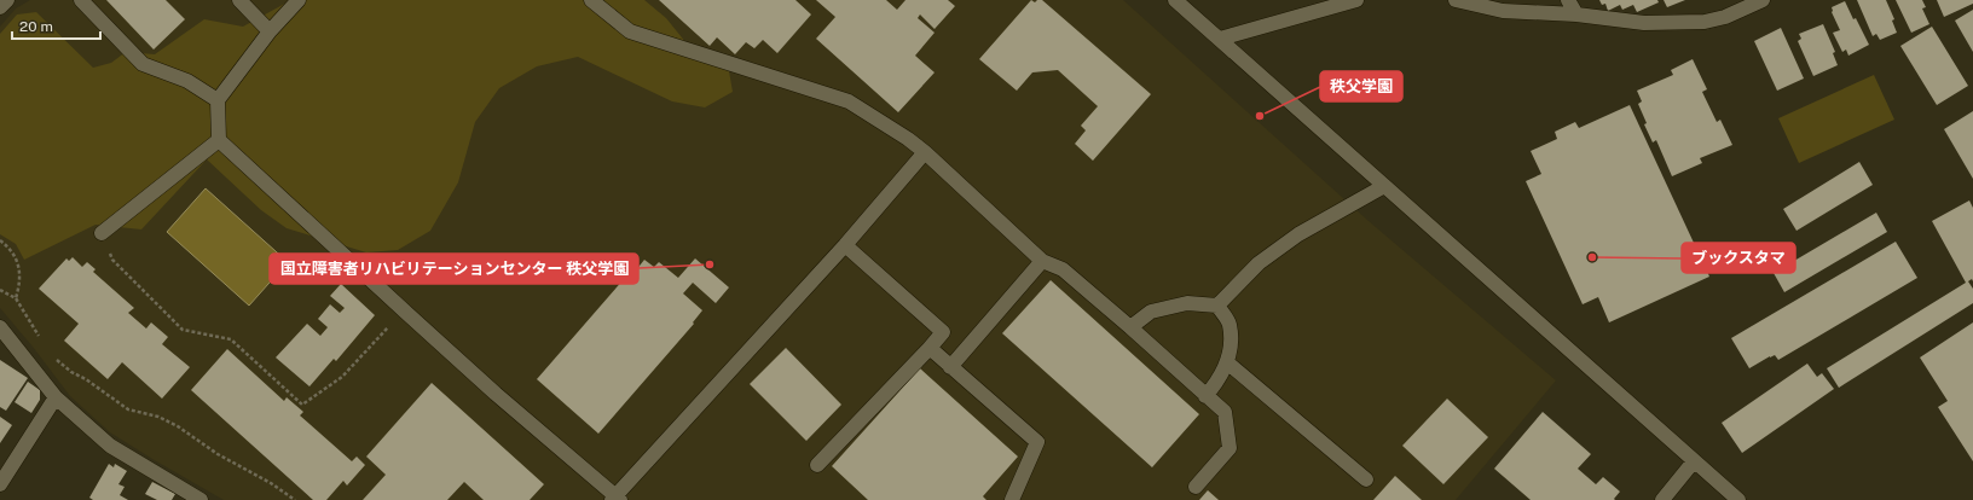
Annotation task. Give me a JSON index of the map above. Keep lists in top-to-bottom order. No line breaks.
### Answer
{"places":["秩父学園","ブックスタマ","国立障害者リハビリテーションセンター 秩父学園"],"scale_bar":"20 m"}
